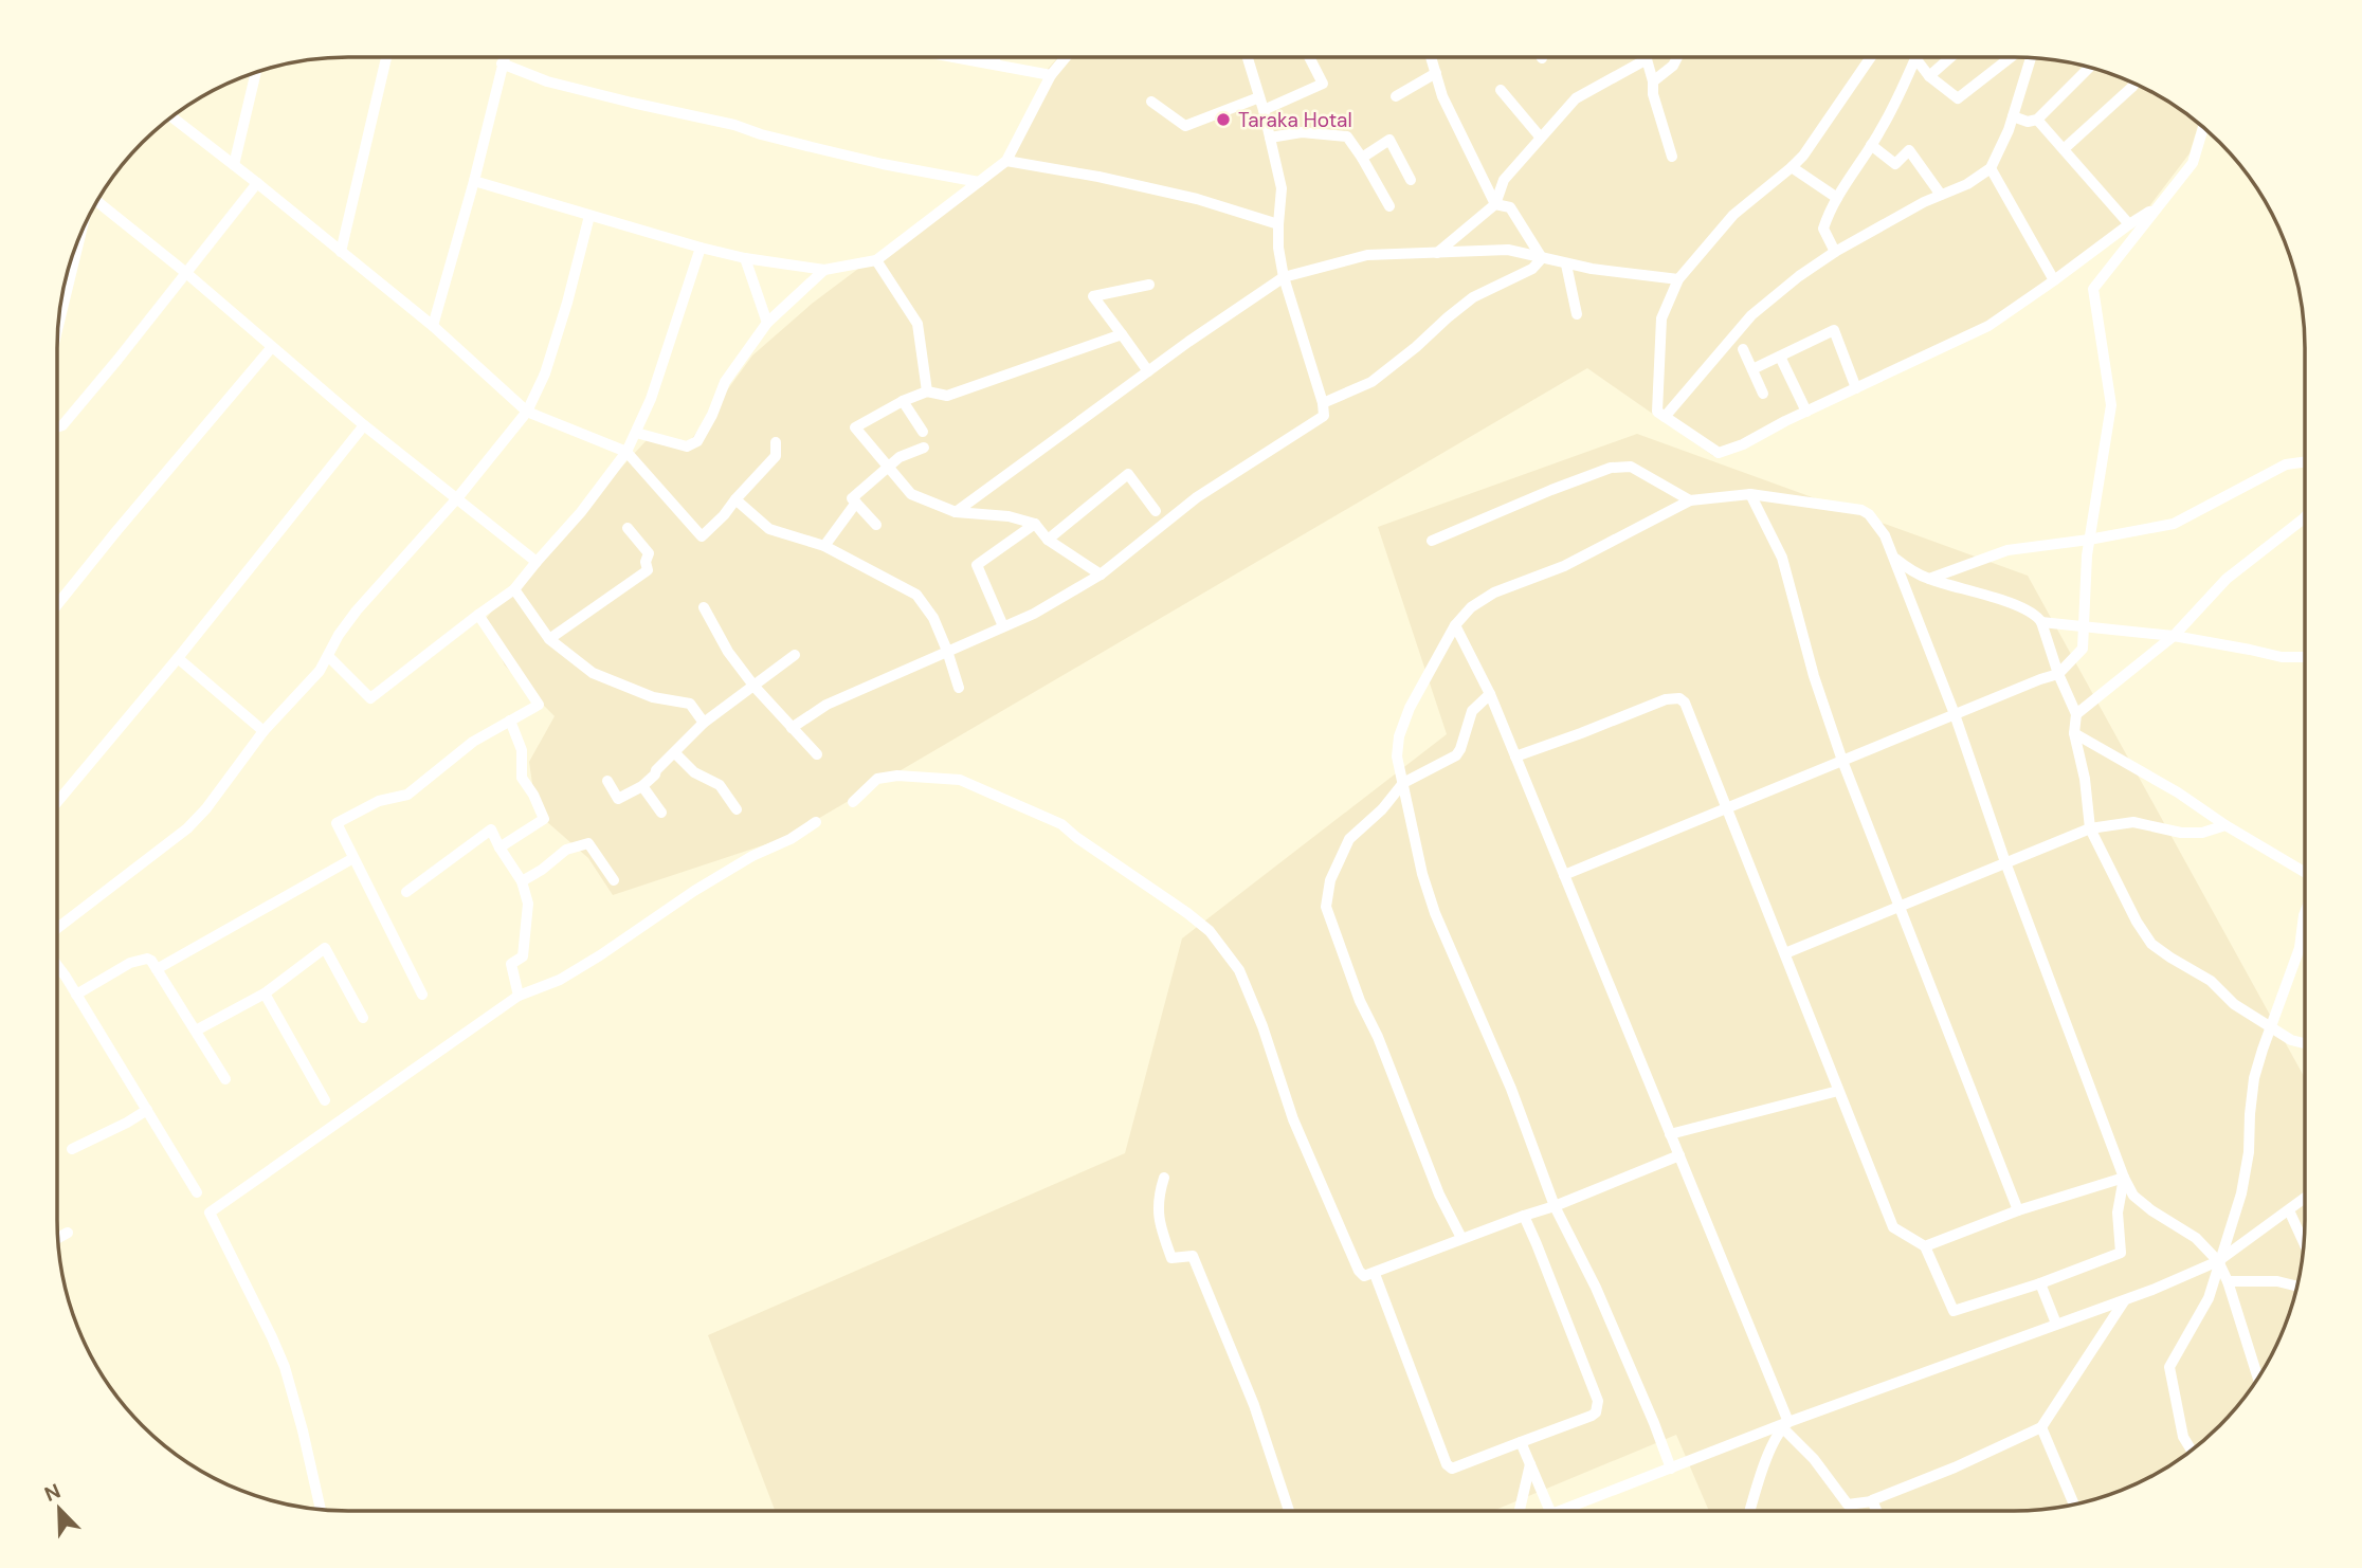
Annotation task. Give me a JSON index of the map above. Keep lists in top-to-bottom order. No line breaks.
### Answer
{"places":["Taraka Hotal"],"north":"top left"}
